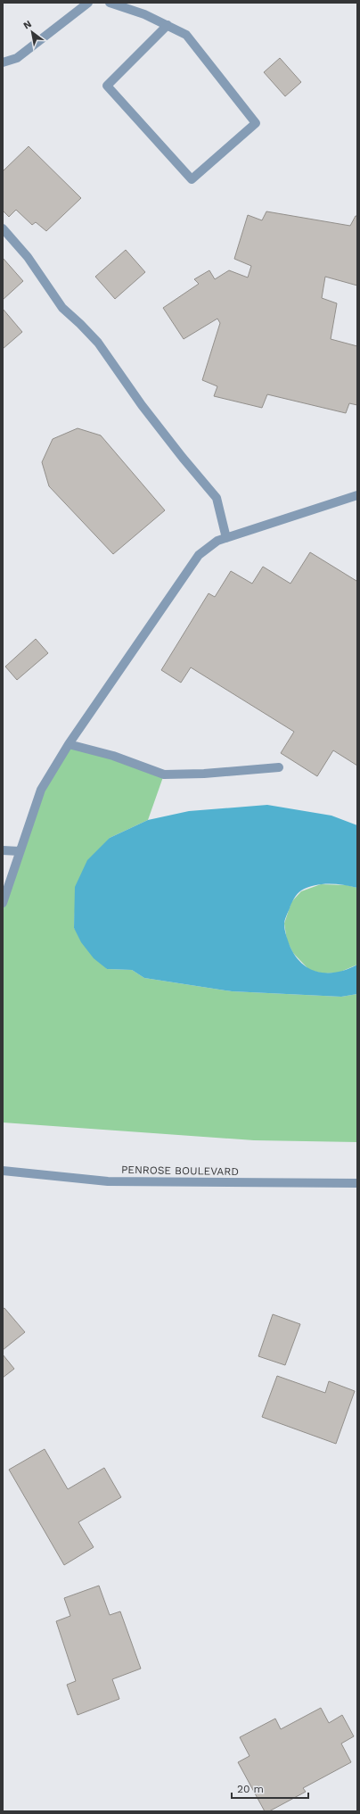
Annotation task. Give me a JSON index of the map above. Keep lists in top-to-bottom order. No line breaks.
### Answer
{"streets":{"street":["PENROSE BOULEVARD"]},"scale_bar":"20 m","north":"top left"}
